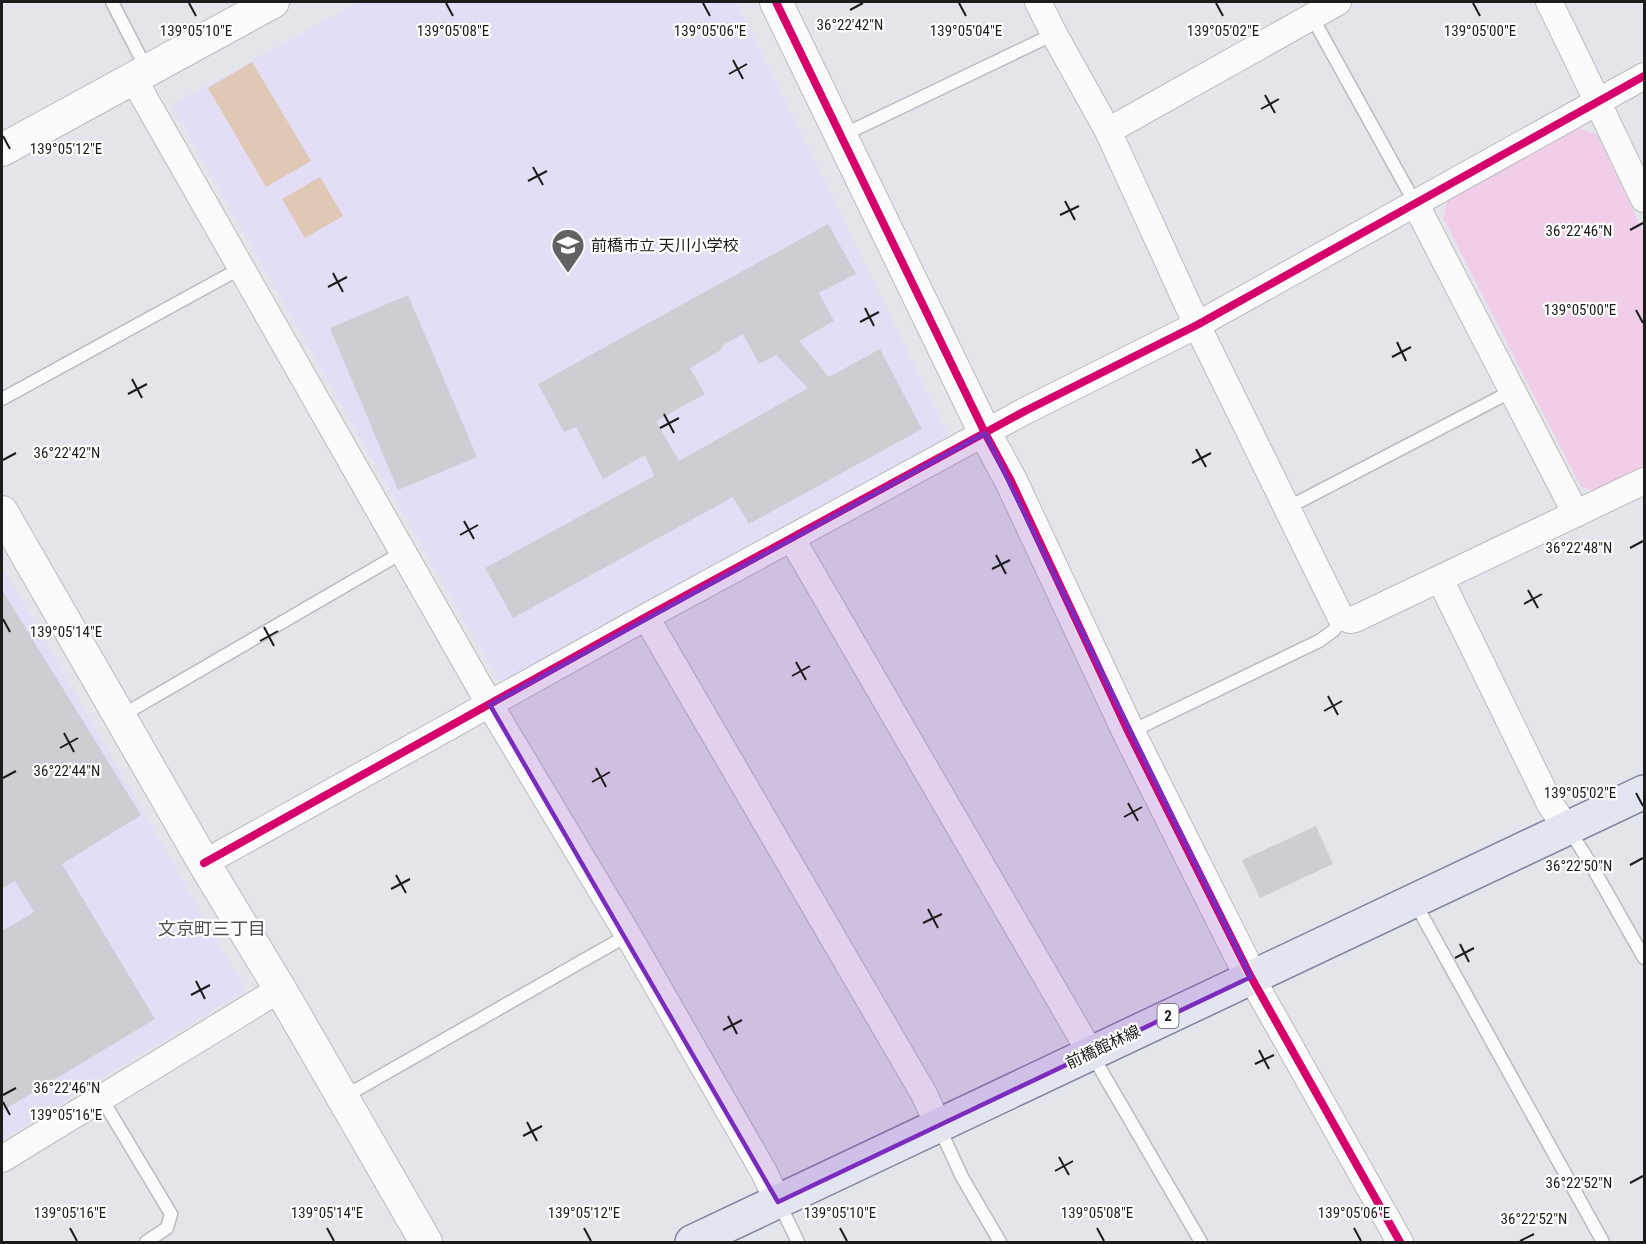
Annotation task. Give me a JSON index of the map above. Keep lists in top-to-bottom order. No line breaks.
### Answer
{"streets":{"main road":["2","前橋館林線"]},"districts":["文京町三丁目"],"places":{"school or university":["前橋市立 天川小学校"]},"coordinates":["36°22'42\"N","139°05'10\"E","139°05'08\"E","139°05'06\"E","139°05'04\"E","139°05'02\"E","139°05'00\"E","139°05'12\"E","36°22'46\"N","36°22'48\"N","139°05'14\"E","36°22'44\"N","36°22'50\"N","139°05'16\"E","36°22'52\"N"]}
